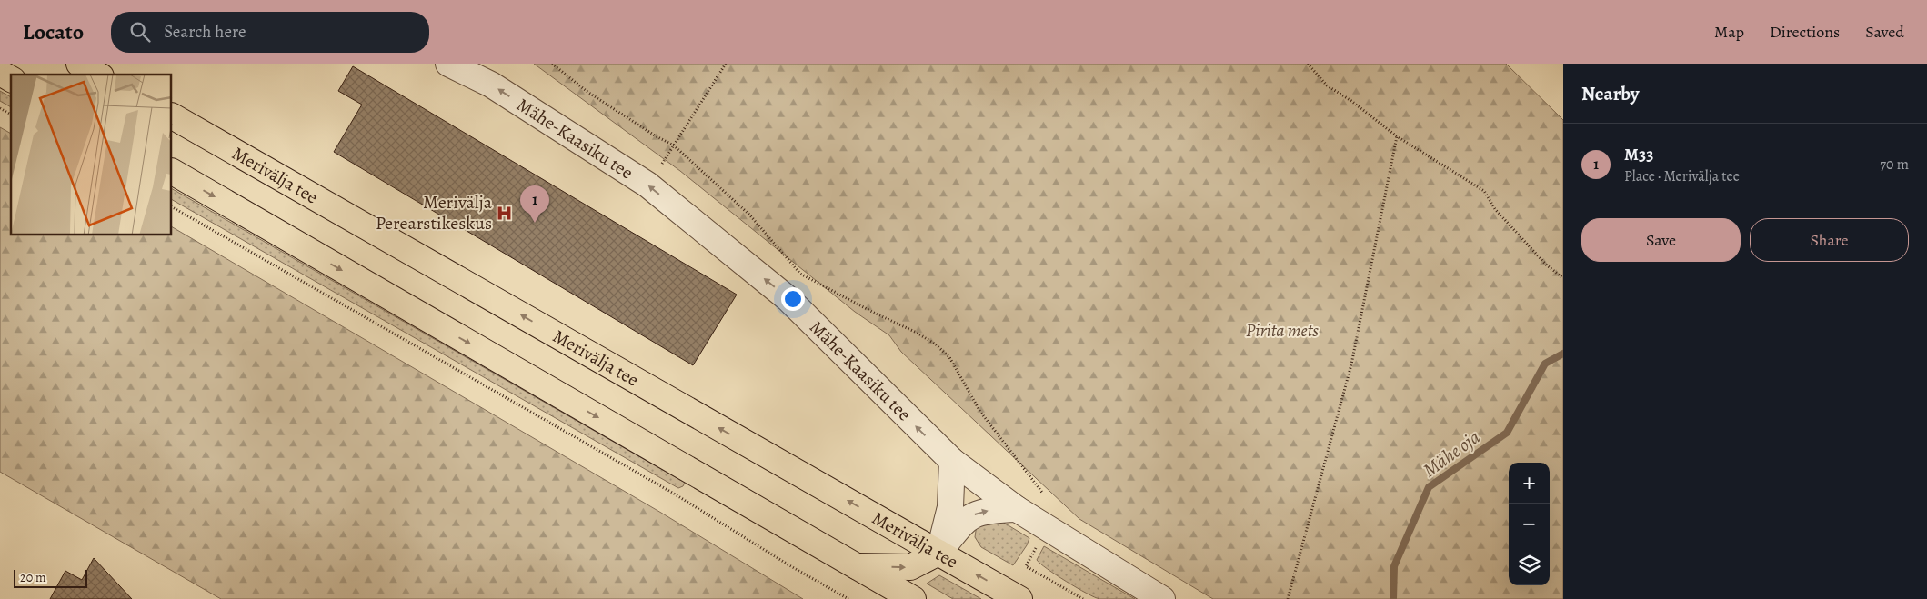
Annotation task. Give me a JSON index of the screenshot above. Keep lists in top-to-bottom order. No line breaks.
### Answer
{"streets":{"main road":["Merivälja tee"],"street":["Mähe-Kaasiku tee"]},"one_way":["Mähe-Kaasiku tee"],"water":["Mähe oja"],"parks":["Pirita mets"],"places":{"hospital":["Merivälja Perearstikeskus"]},"scale_bar":"20 m","page":{"header":"Locato","search":"Search here","nav":["Map","Directions","Saved"],"heading":"Nearby","list":[{"mark":"1","name":"M33","note":"Place · Merivälja tee","value":"70 m"}],"pins":"1","buttons":["Save","Share"],"map_buttons":["+","−"],"scale":"20 m"}}
